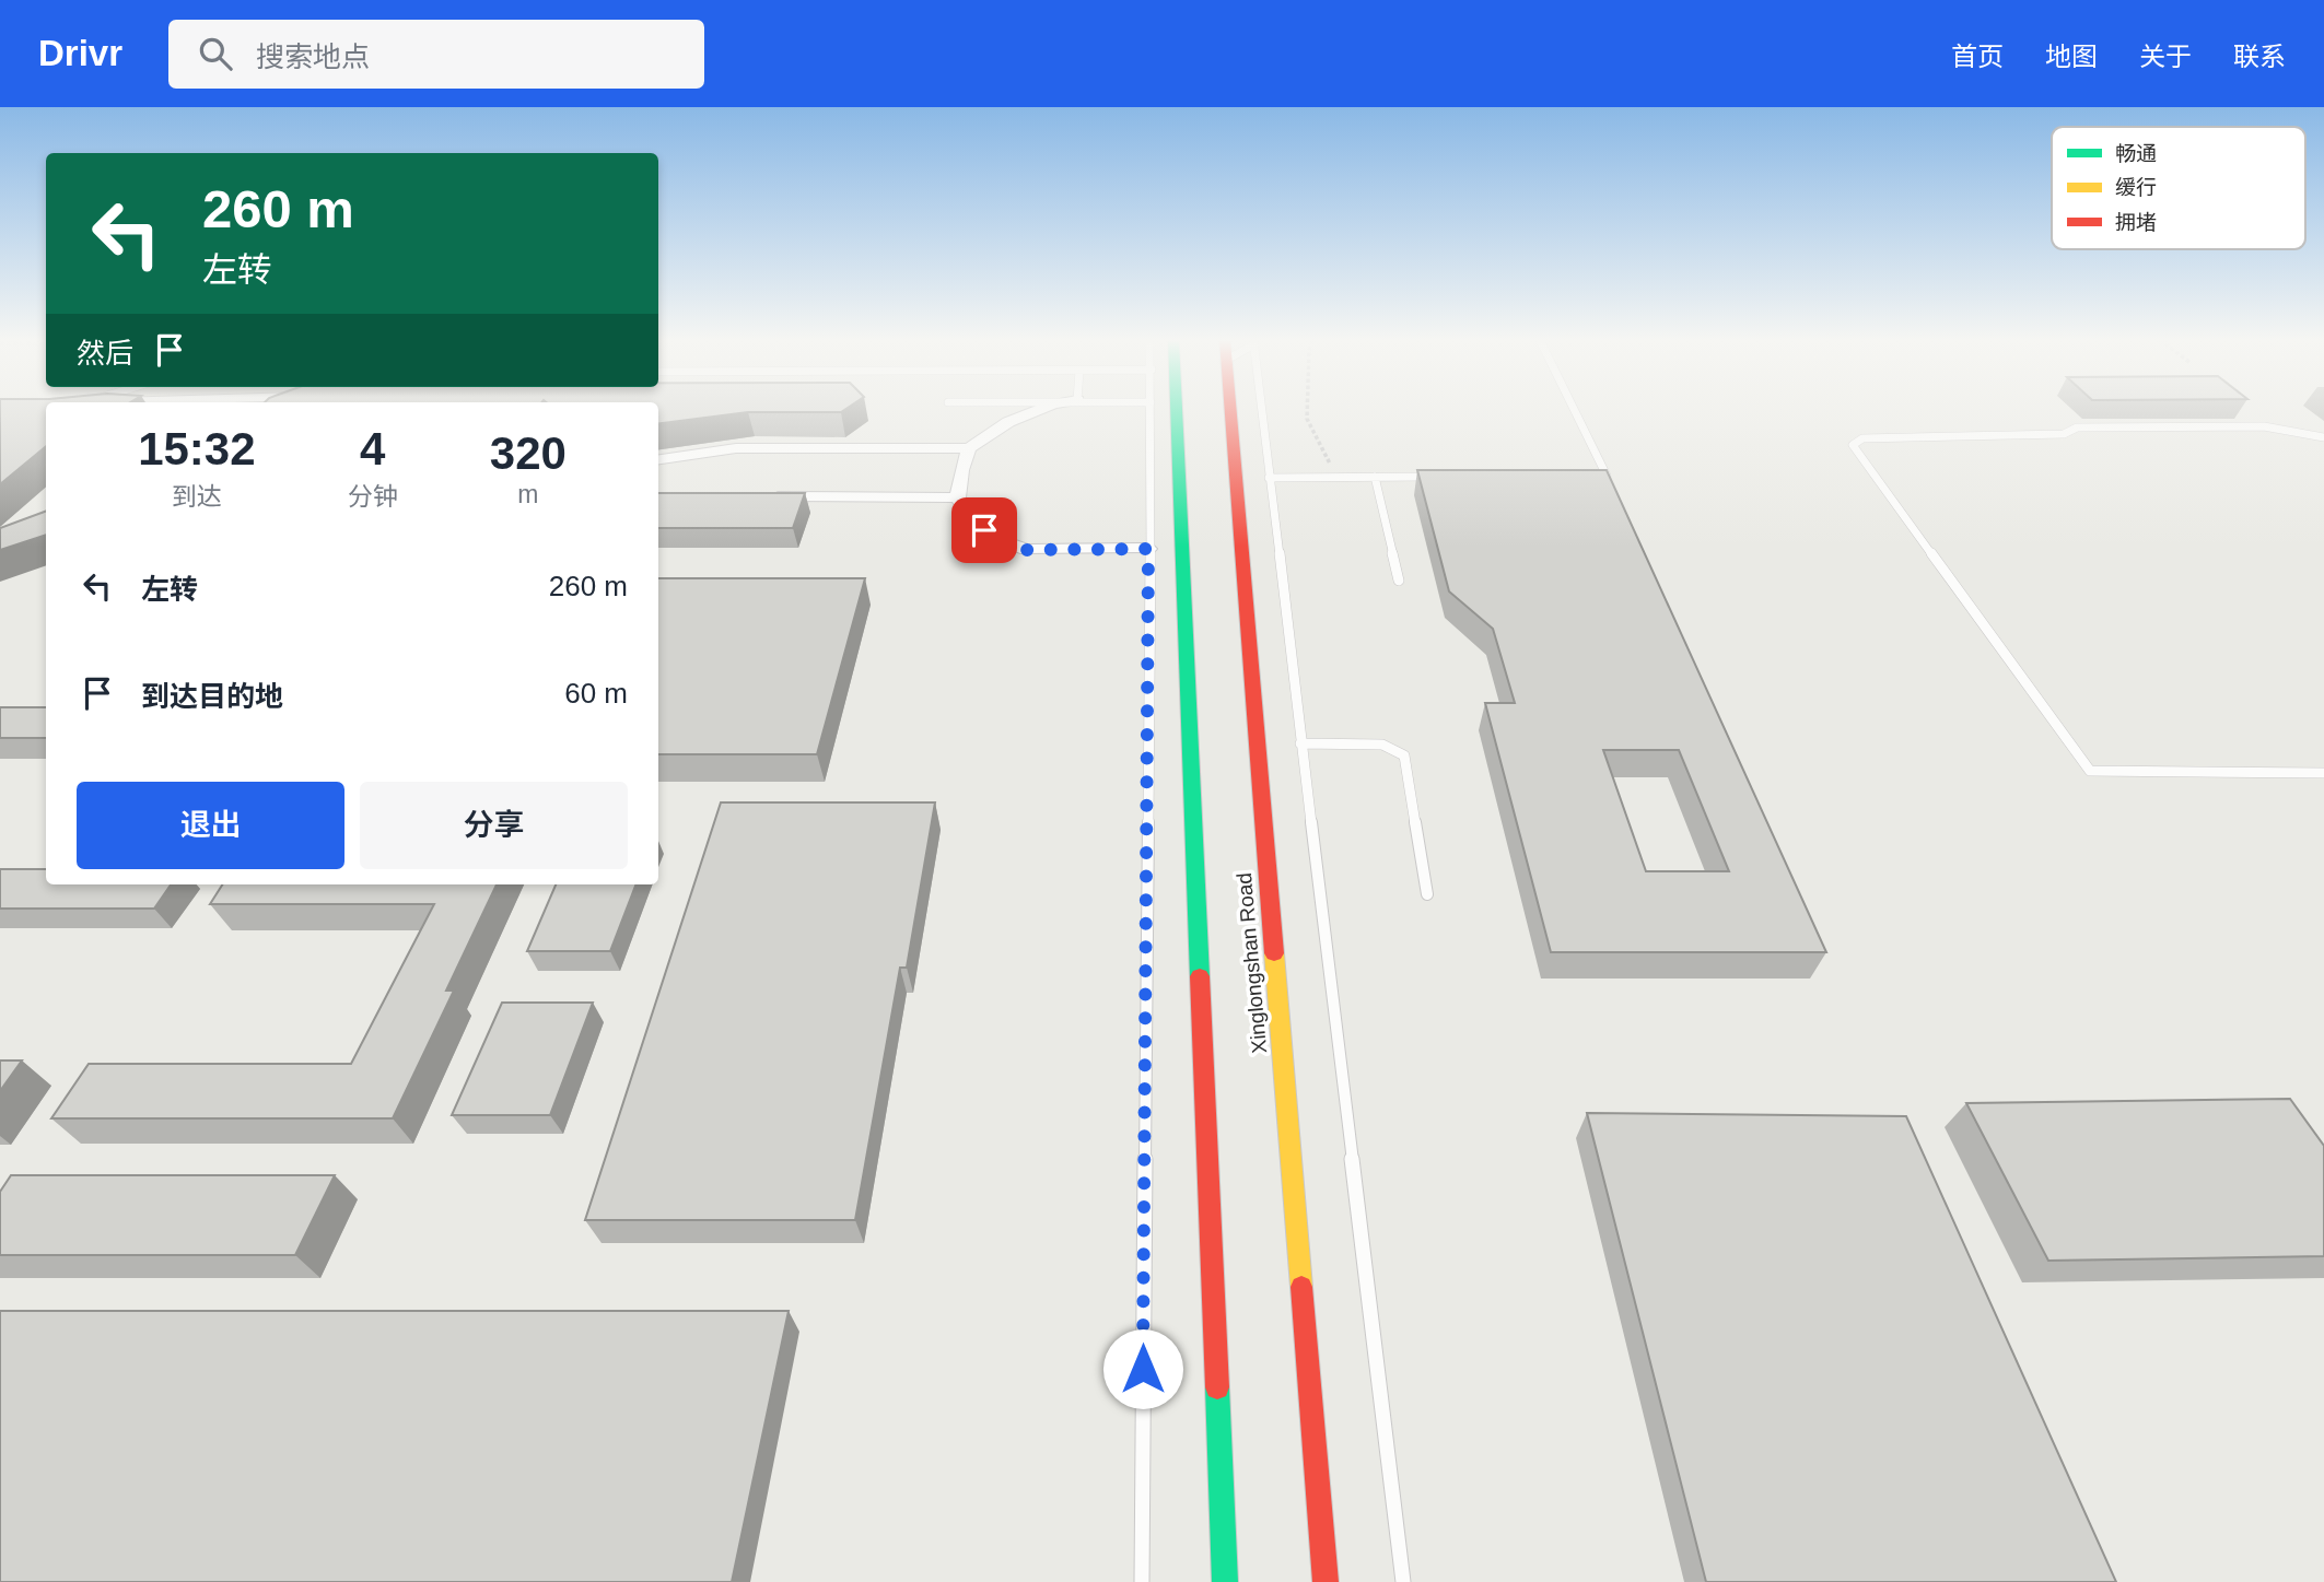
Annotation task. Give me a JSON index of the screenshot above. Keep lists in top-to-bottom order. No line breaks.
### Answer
{"streets":{"street":["Xinglongshan Road"]},"legend":["畅通","缓行","拥堵"],"page":{"header":"Drivr","search":"搜索地点","nav":["首页","地图","关于","联系"],"turn":["260 m","左转"],"then":"然后","eta":["15:32","到达","4","分钟","320","m"],"list":[{"name":"左转","value":"260 m"},{"name":"到达目的地","value":"60 m"}],"buttons":["退出","分享"]}}
